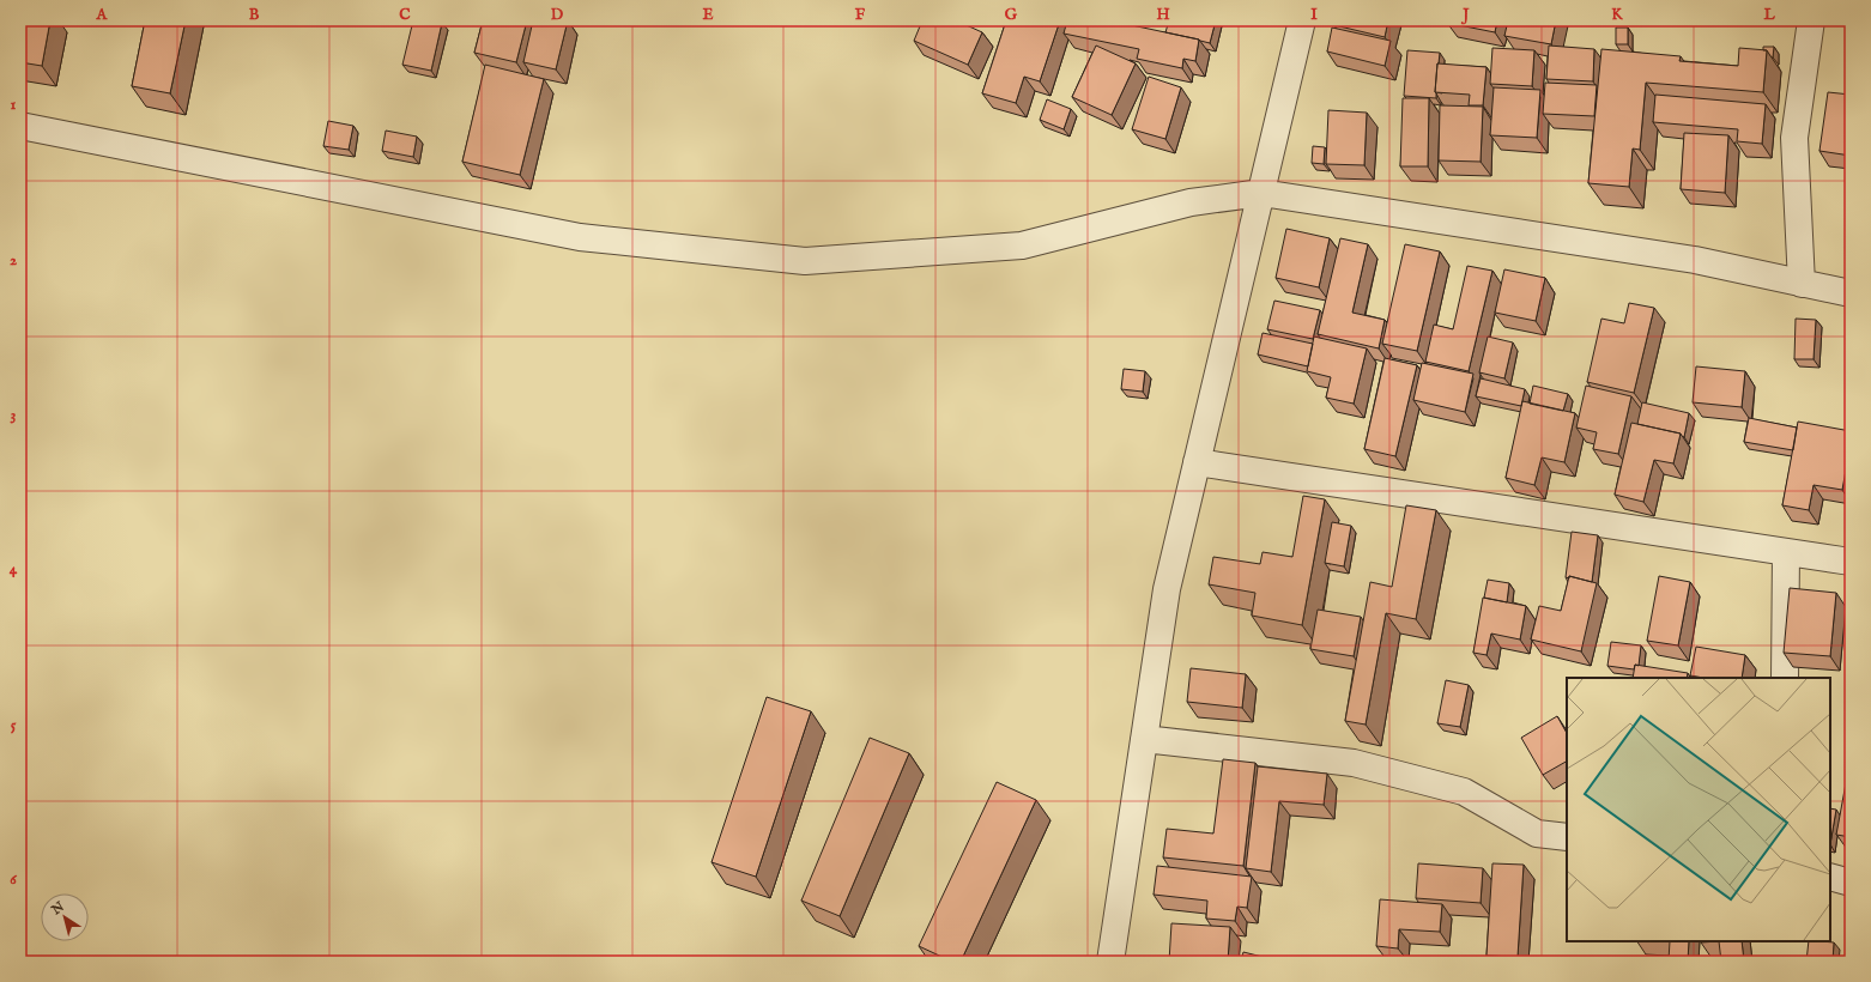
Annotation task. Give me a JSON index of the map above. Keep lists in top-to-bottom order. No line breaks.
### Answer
{"north":"top left","grid":{"columns":["A","B","C","D","E","F","G","H","I","J","K","L"],"rows":["1","2","3","4","5","6"]}}
